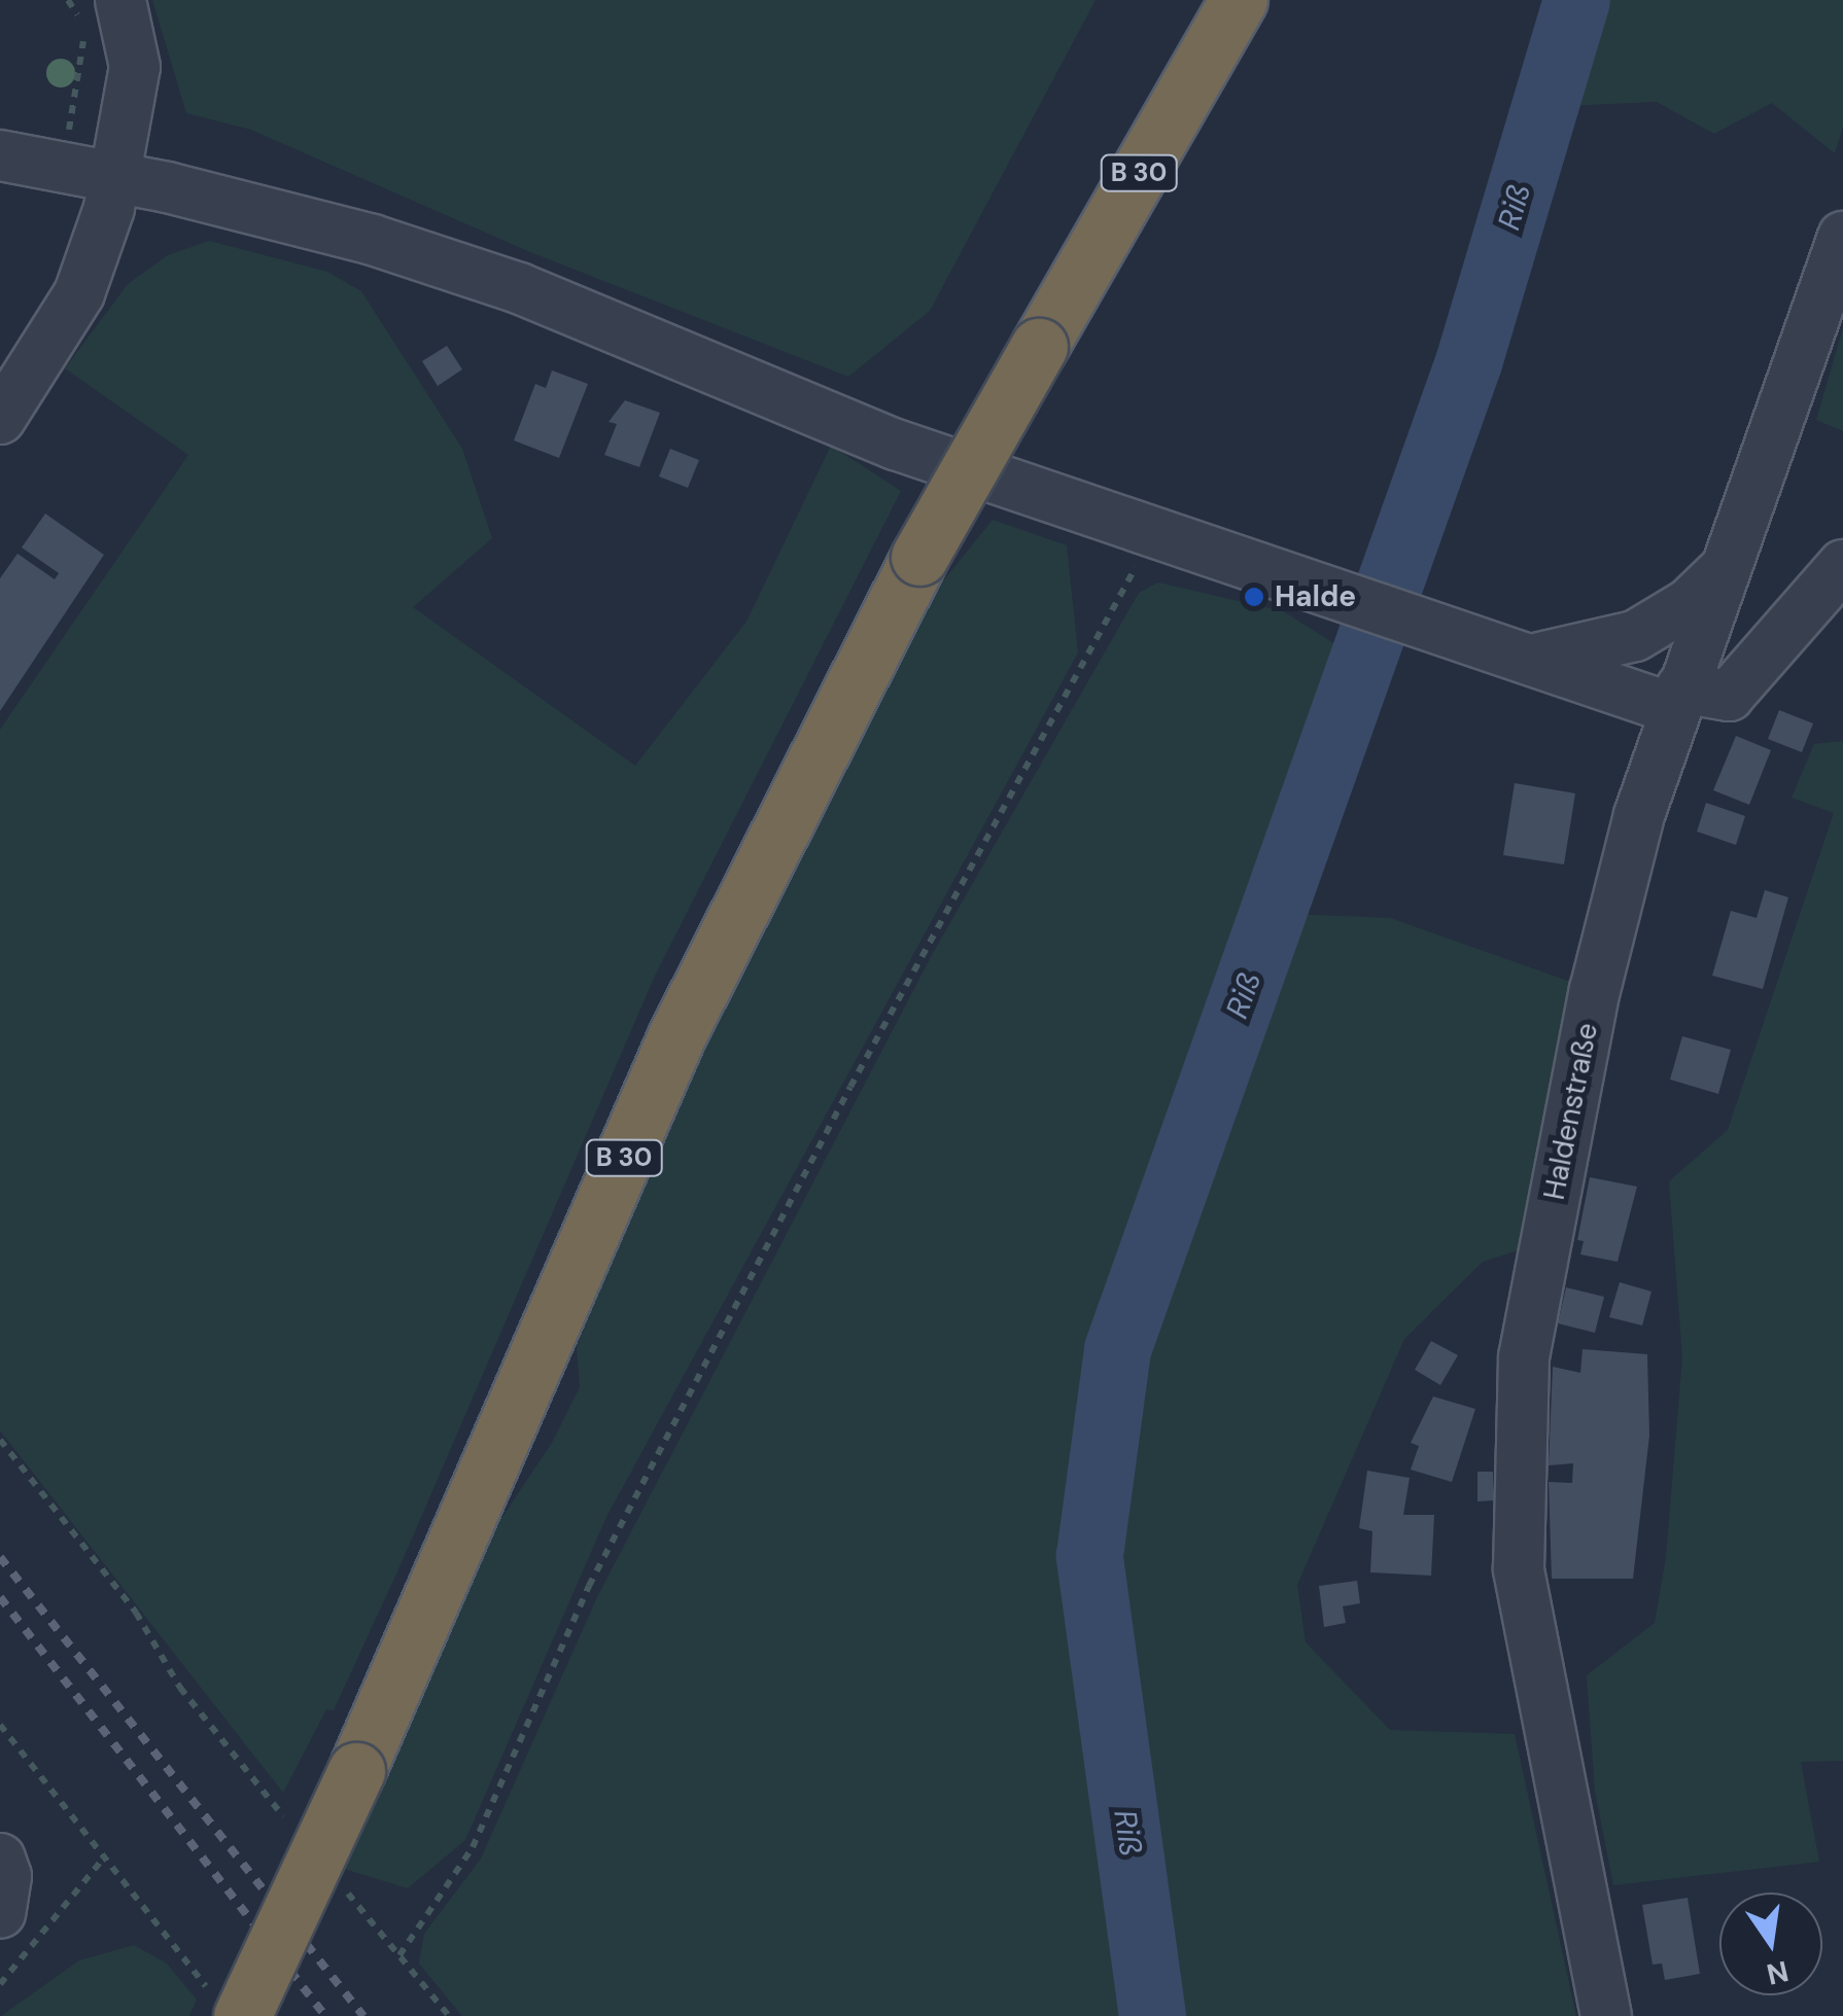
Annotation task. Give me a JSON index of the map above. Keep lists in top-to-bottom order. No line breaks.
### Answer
{"streets":{"highway":["B 30"],"street":["Haldenstraße"]},"water":["Riß"],"places":["Halde"],"north":"bottom"}
